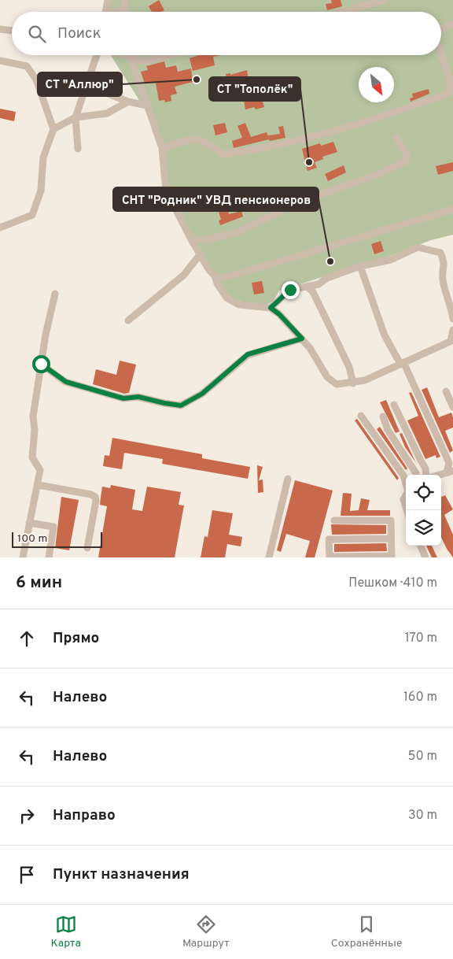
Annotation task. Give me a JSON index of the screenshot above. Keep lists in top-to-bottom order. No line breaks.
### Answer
{"places":["СТ \"Аллюр\"","СТ \"Тополёк\"","СНТ \"Родник\" УВД пенсионеров"],"scale_bar":"100 m","north":"bottom right","page":{"search":"Поиск","scale":"100 m","heading":["6 мин","Пешком · 410 m"],"list":[["Прямо","170 m"],["Налево","160 m"],["Налево","50 m"],["Направо","30 m"],"Пункт назначения"],"nav":["Карта","Маршрут","Сохранённые"]}}
